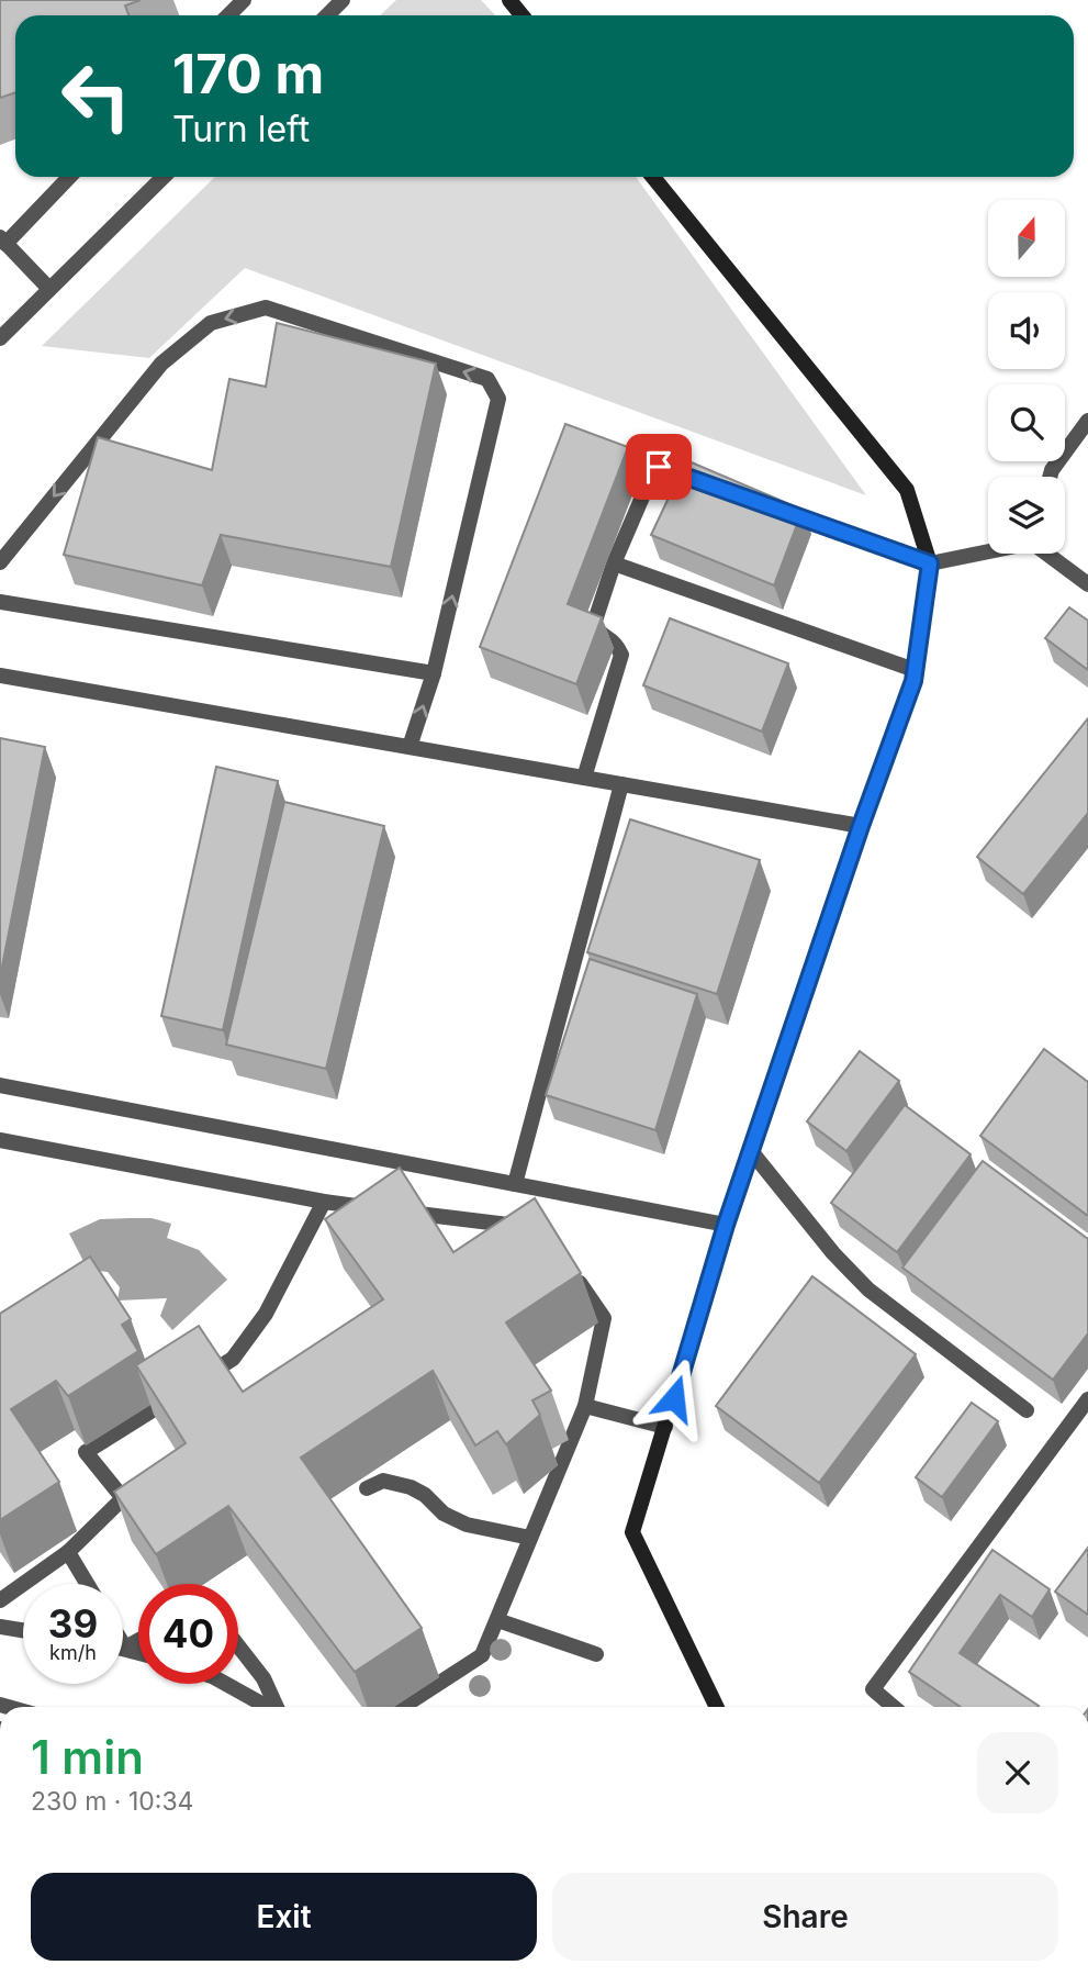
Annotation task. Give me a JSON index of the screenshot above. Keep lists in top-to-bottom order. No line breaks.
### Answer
{"north":"top","page":{"turn":["170 m","Turn left"],"speed":"39 km/h","limit":"40","heading":["1 min","230 m · 10:34"],"buttons":["Exit","Share"]}}
